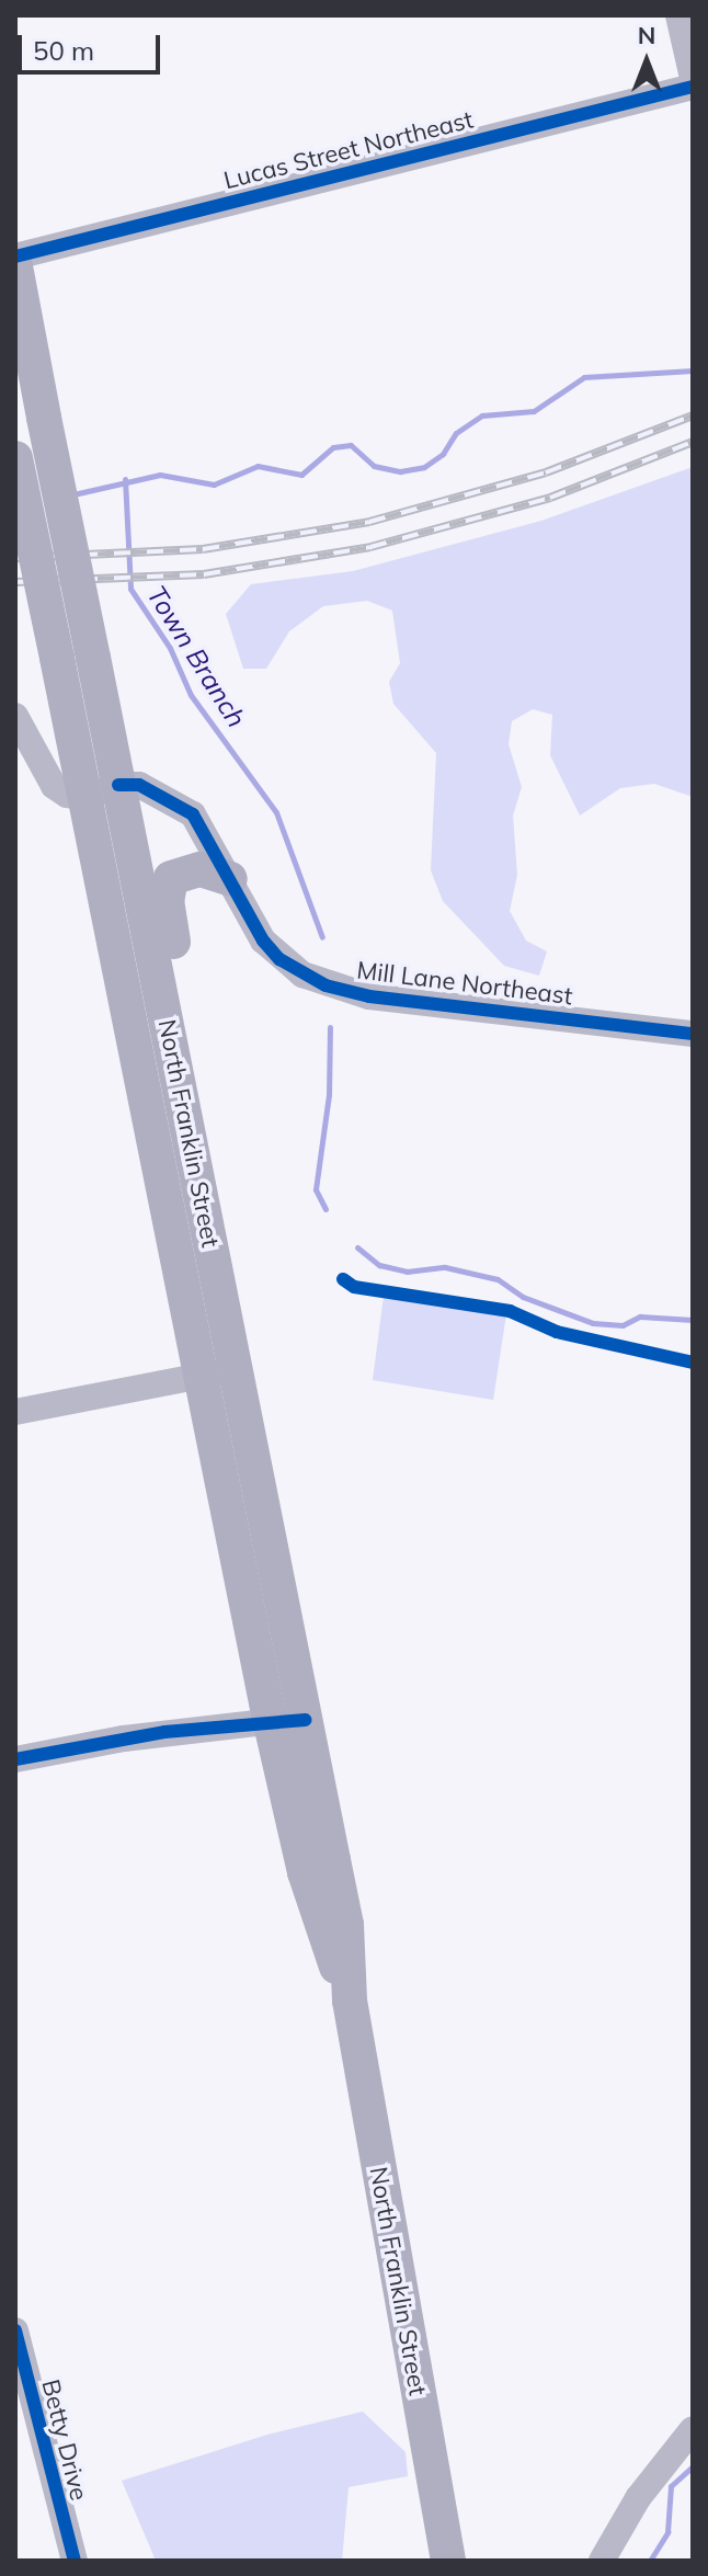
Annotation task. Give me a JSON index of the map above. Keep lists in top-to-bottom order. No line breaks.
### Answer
{"streets":{"main road":["North Franklin Street"],"street":["Lucas Street Northeast","Mill Lane Northeast","Betty Drive"]},"crossings":[["Mill Lane Northeast","North Franklin Street"]],"water":["Town Branch"],"scale_bar":"50 m","north":"top"}
